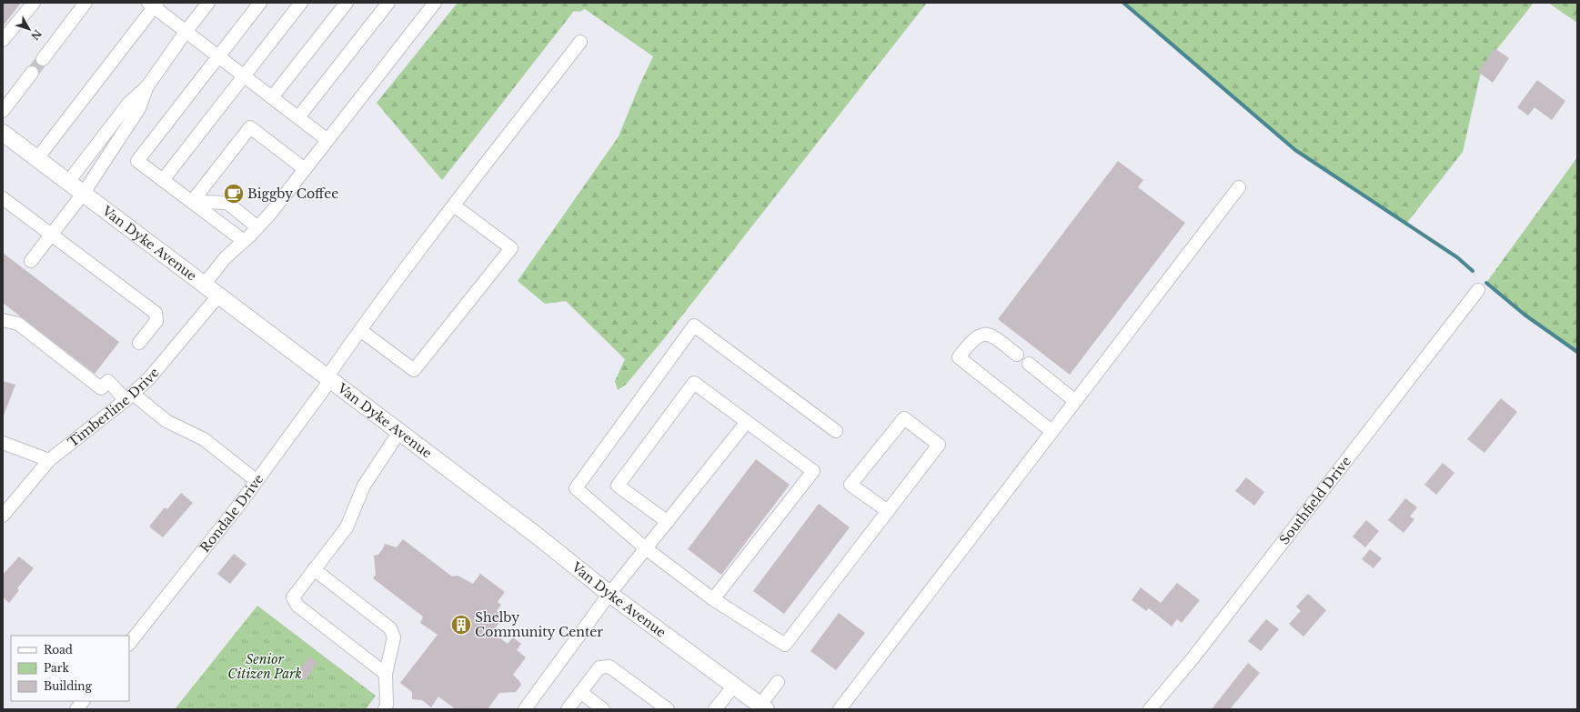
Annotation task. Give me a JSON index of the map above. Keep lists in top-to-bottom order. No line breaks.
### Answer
{"streets":{"main road":["Van Dyke Avenue"],"street":["Timberline Drive","Southfield Drive","Rondale Drive"]},"crossings":[["Van Dyke Avenue","Timberline Drive"],["Van Dyke Avenue","Rondale Drive"]],"parks":["Senior Citizen Park"],"places":{"cafe":["Biggby Coffee"],"building":["Shelby Community Center"]},"legend":["Road","Park","Building"],"north":"bottom right"}
